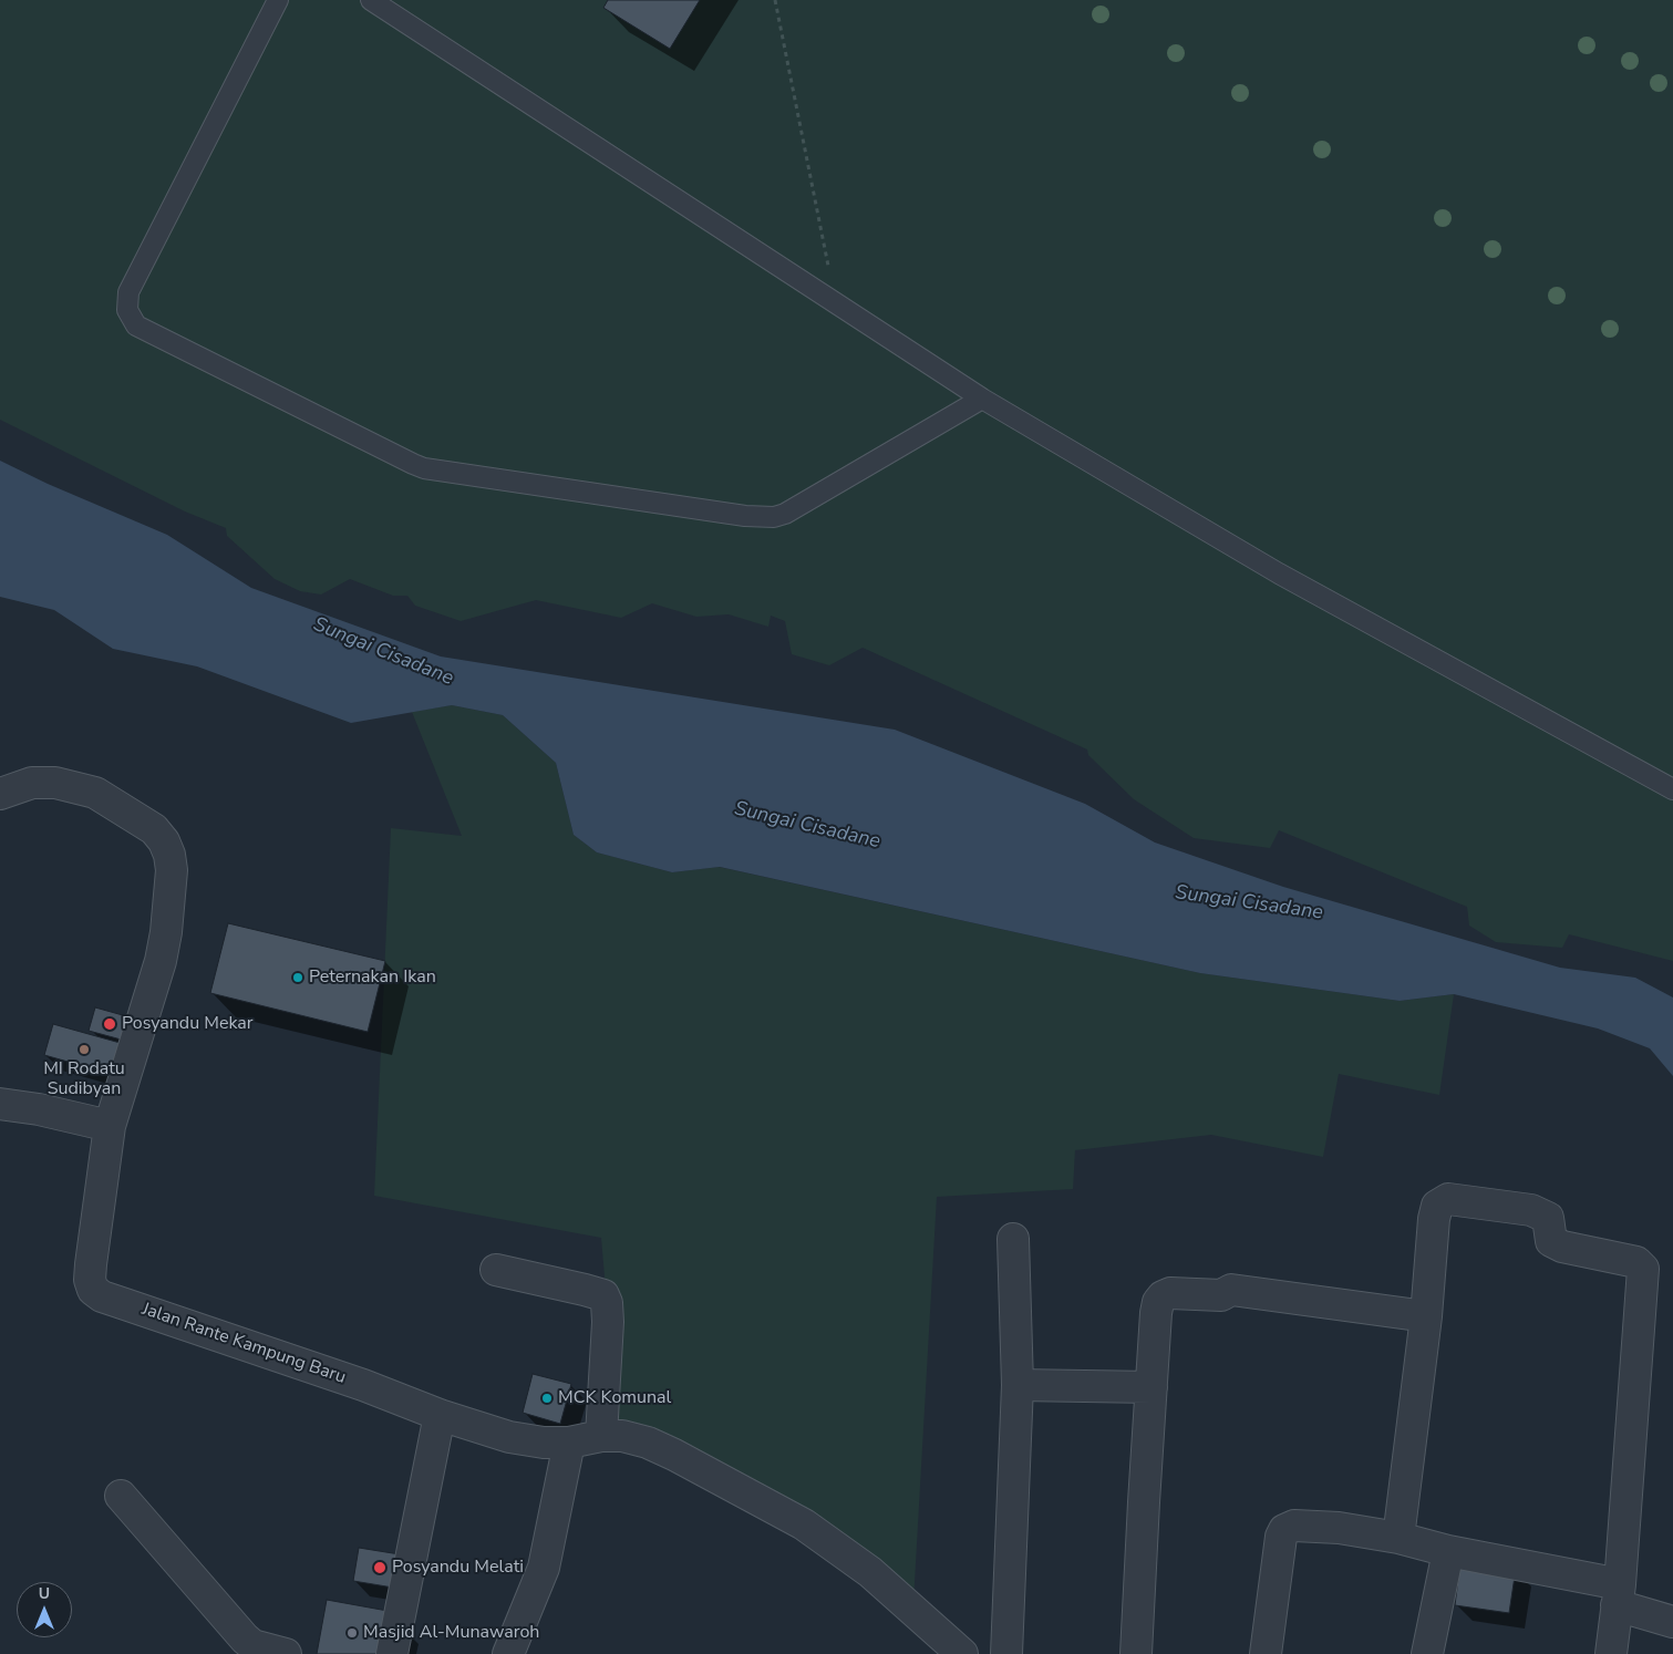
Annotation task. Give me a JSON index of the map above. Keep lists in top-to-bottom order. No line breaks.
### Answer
{"streets":{"street":["Jalan Rante Kampung Baru"]},"water":["Sungai Cisadane"],"places":["Peternakan Ikan","Posyandu Mekar","MI Rodatu Sudibyan","MCK Komunal","Posyandu Melati","Masjid Al-Munawaroh"],"north":"top"}
